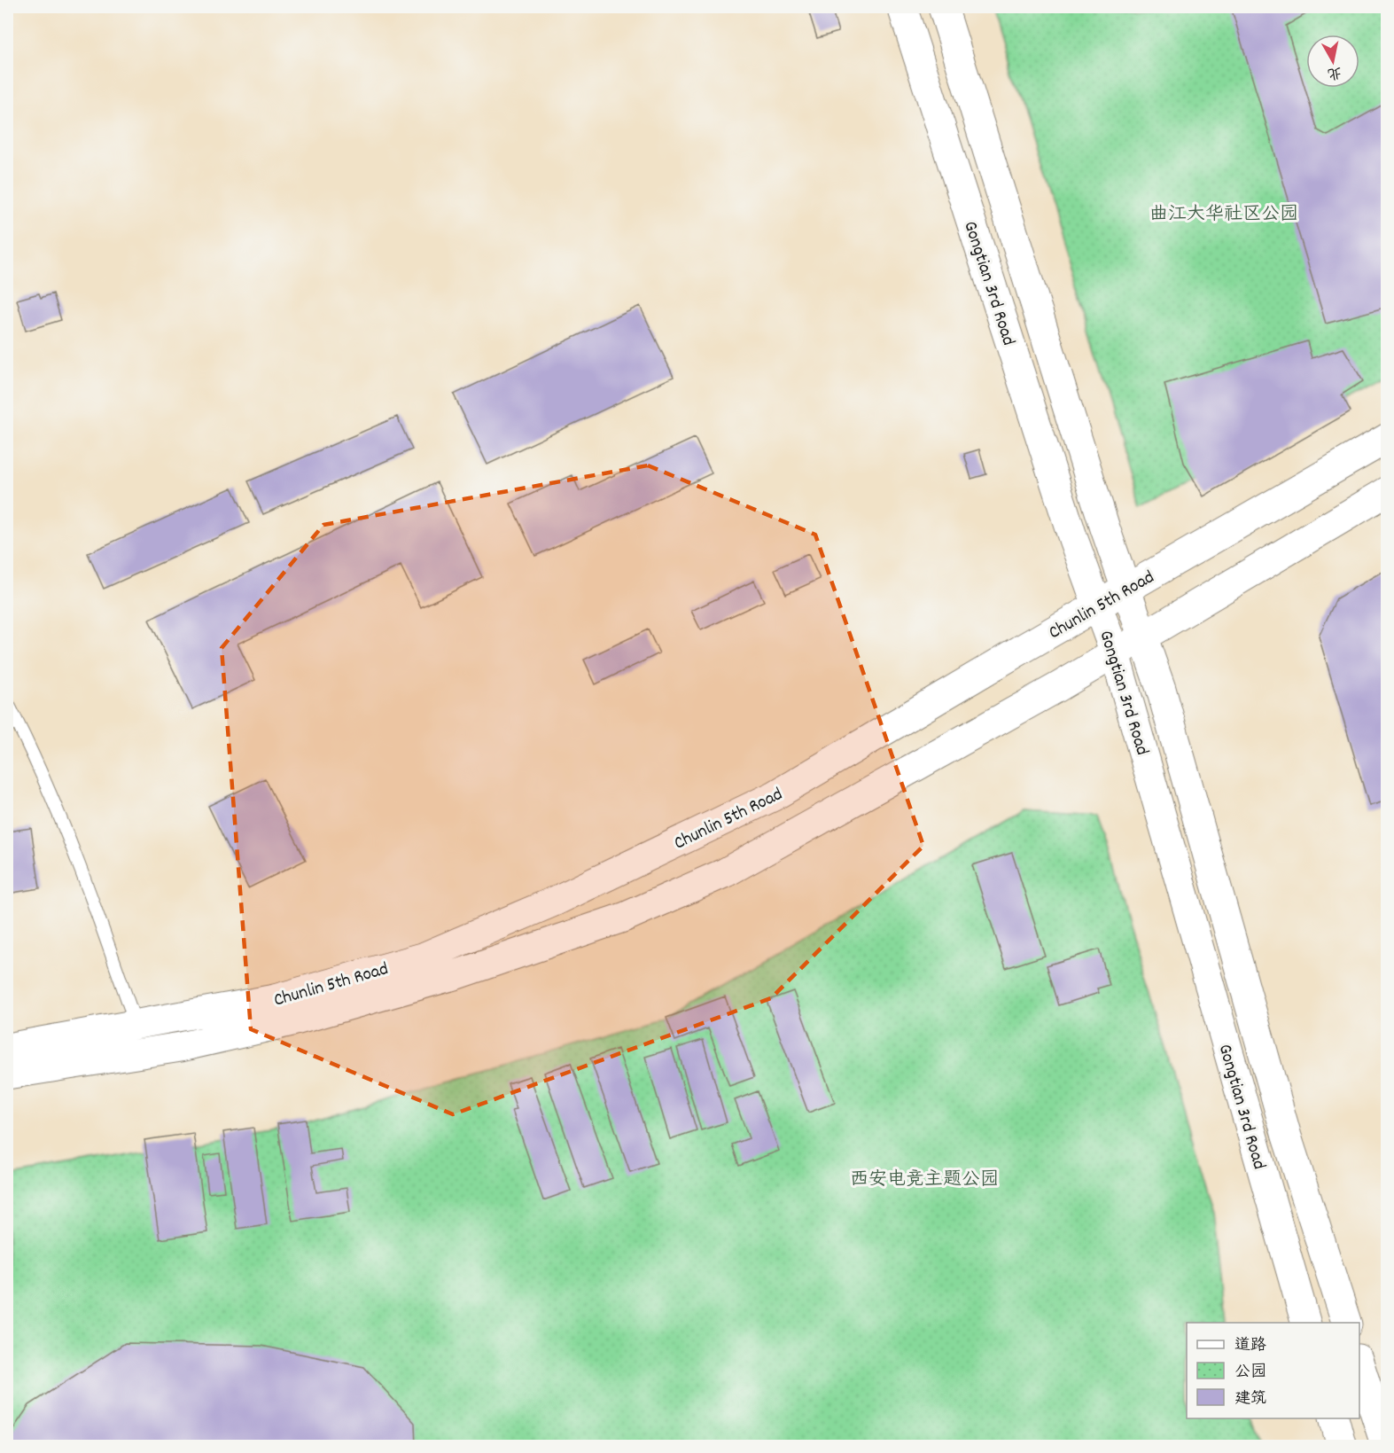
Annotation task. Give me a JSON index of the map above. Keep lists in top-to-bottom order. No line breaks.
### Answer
{"streets":{"street":["Gongtian 3rd Road","Chunlin 5th Road"]},"crossings":[["Gongtian 3rd Road","Chunlin 5th Road"]],"parks":["曲江大华社区公园","西安电竞主题公园"],"legend":["道路","公园","建筑"],"north":"bottom"}
